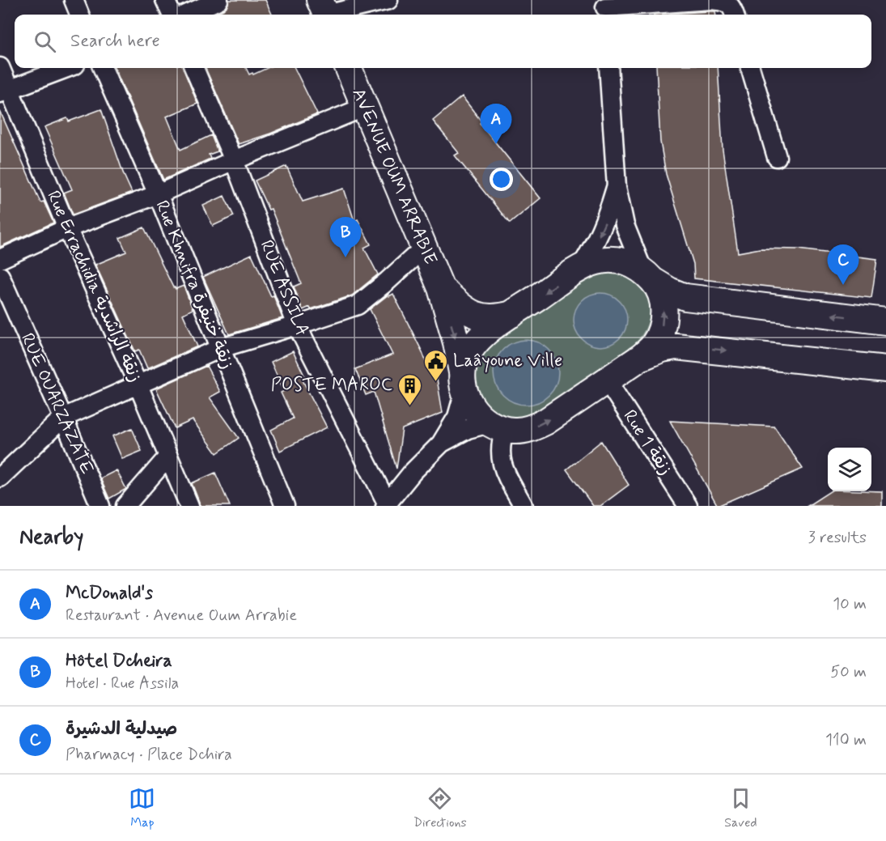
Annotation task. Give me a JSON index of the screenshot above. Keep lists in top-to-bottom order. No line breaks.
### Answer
{"streets":{"street":["AVENUE OUM ARRABIE","Rue Khnifra زنقة خنيفرة","Rue Errachidia زنقة الراشدية","RUE ASSILA","RUE OUARZAZATE","Rue 1 زنقة"]},"places":{"public building":["Laâyoune Ville"],"building":["POSTE MAROC"]},"page":{"search":"Search here","pins":["A","B","C"],"heading":["Nearby","3 results"],"list":[{"mark":"A","name":"McDonald's","note":"Restaurant · Avenue Oum Arrabie","value":"10 m"},{"mark":"B","name":"Hôtel Dcheira","note":"Hotel · Rue Assila","value":"50 m"},{"mark":"C","name":"صيدلية الدشيرة","note":"Pharmacy · Place Dchira","value":"110 m"}],"nav":["Map","Directions","Saved"]}}
